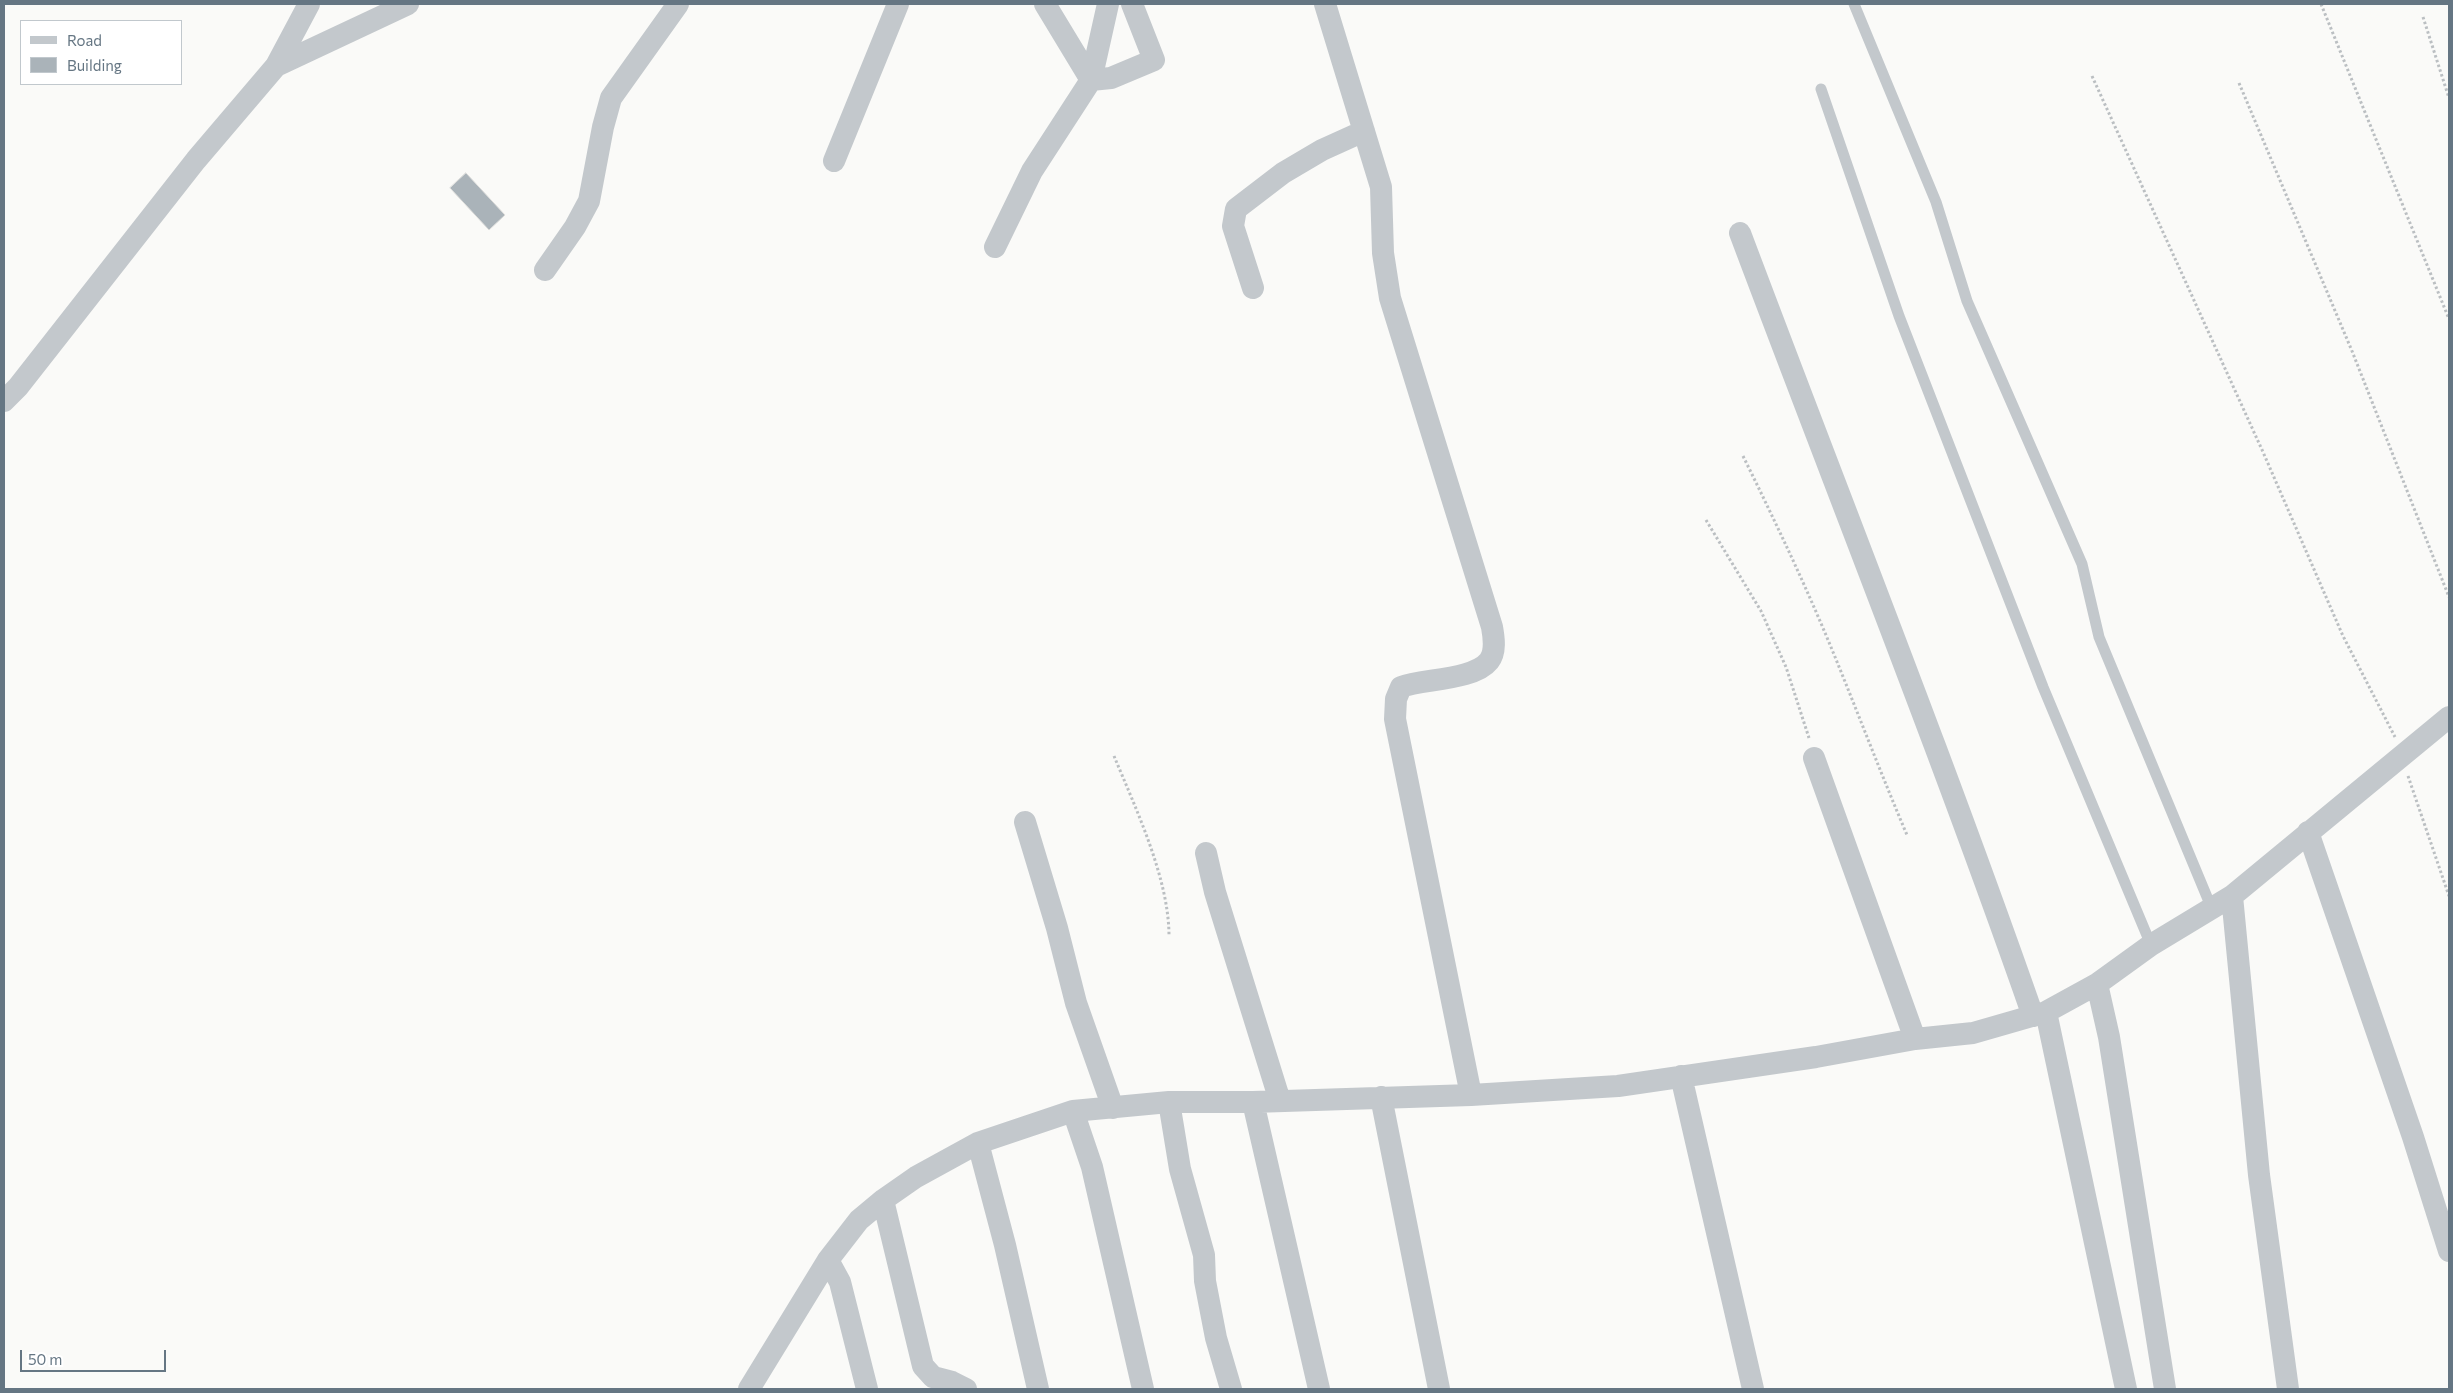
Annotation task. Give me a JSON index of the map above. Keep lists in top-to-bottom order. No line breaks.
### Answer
{"legend":["Road","Building"],"scale_bar":"50 m"}
